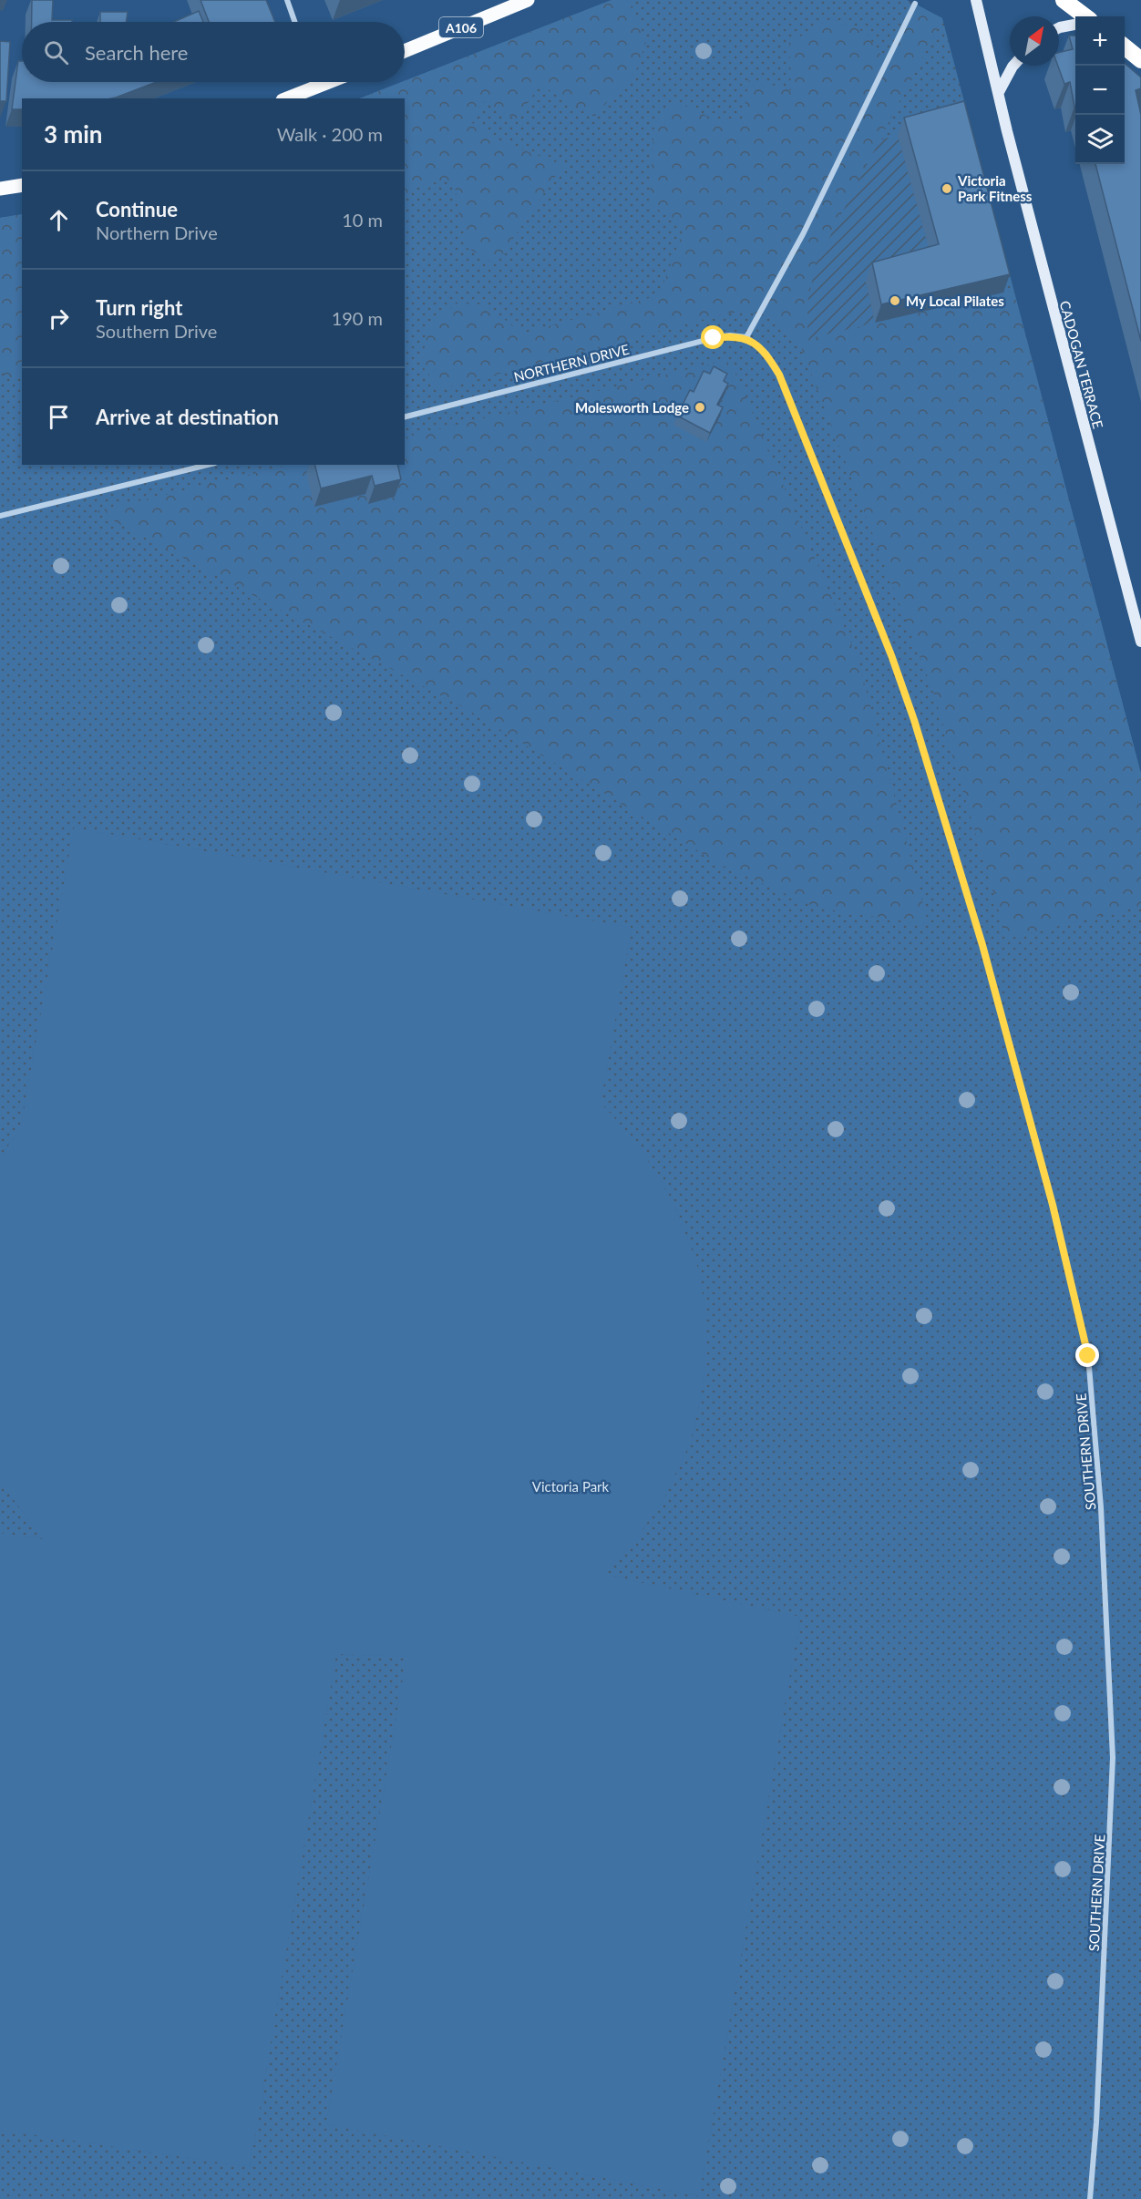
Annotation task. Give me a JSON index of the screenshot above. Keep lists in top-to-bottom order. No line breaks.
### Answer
{"streets":{"main road":["A106"],"street":["NORTHERN DRIVE","CADOGAN TERRACE","SOUTHERN DRIVE"]},"crossings":[["NORTHERN DRIVE","SOUTHERN DRIVE"]],"parks":["Victoria Park"],"places":["Victoria Park Fitness","My Local Pilates","Molesworth Lodge"],"north":"top right","page":{"map_buttons":["+","−"],"search":"Search here","heading":["3 min","Walk · 200 m"],"list":[["Continue","Northern Drive","10 m"],["Turn right","Southern Drive","190 m"],"Arrive at destination"]}}
